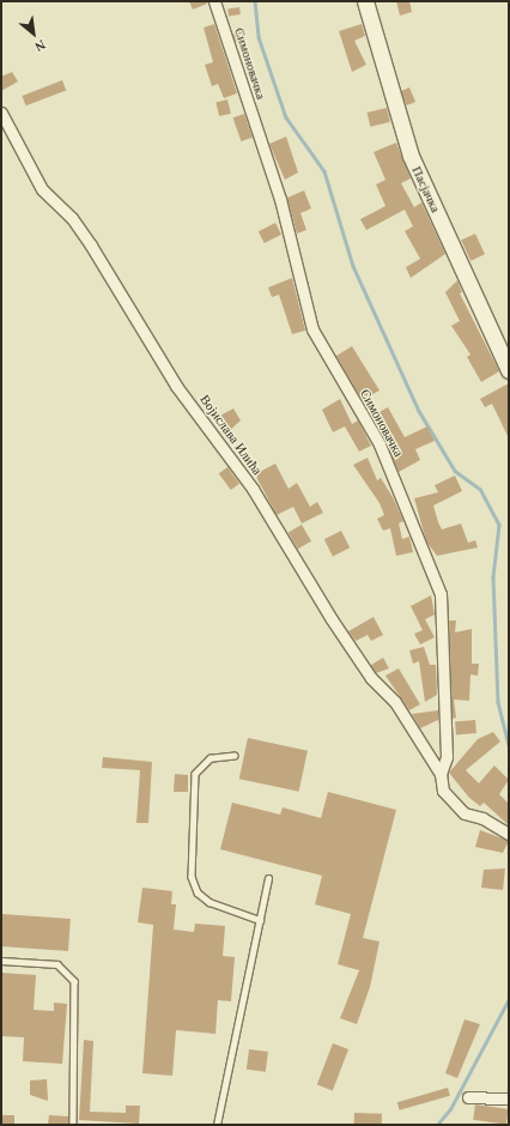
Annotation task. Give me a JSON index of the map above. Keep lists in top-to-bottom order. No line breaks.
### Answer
{"streets":{"main road":["Пасјачка"],"street":["Симоновачка","Војислава Илића"]},"crossings":[["Симоновачка","Војислава Илића"]],"north":"bottom right"}
